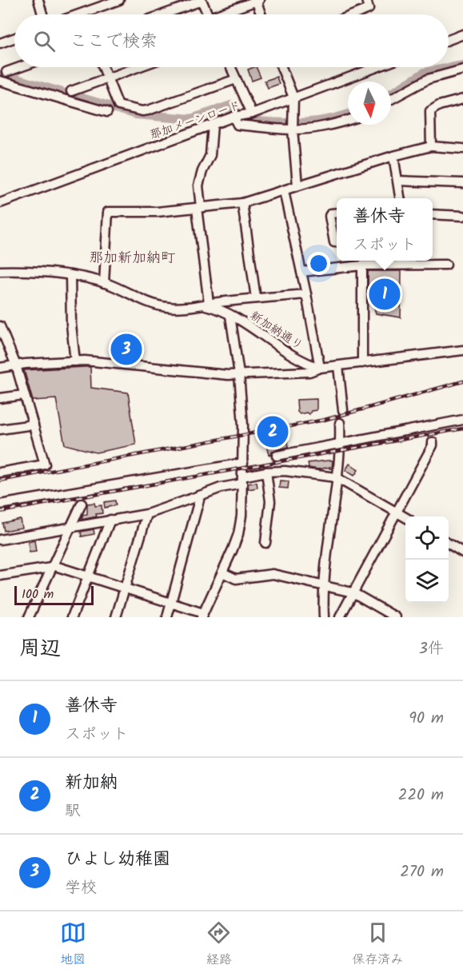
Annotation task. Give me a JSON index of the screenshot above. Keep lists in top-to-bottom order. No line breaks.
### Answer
{"streets":{"street":["那加メーンロード","新加納通り"]},"districts":["那加新加納町"],"scale_bar":"100 m","north":"bottom","page":{"search":"ここで検索","popup":["善休寺","スポット"],"pins":["1","3","2"],"scale":"100 m","heading":["周辺","3件"],"list":[{"mark":"1","name":"善休寺","note":"スポット","value":"90 m"},{"mark":"2","name":"新加納","note":"駅","value":"220 m"},{"mark":"3","name":"ひよし幼稚園","note":"学校","value":"270 m"}],"nav":["地図","経路","保存済み"]}}
